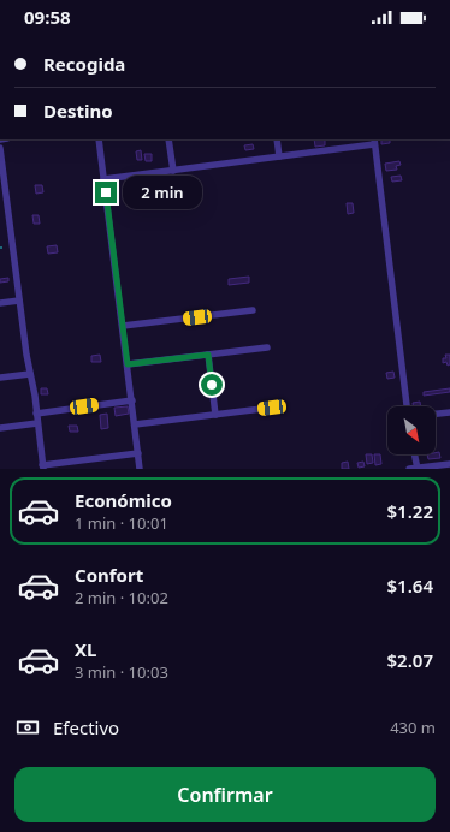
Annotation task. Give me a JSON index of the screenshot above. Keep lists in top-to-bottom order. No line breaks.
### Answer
{"north":"bottom right","page":{"status":"09:58","banner":["Recogida","Destino"],"bubble":"2 min","list":[{"name":"Económico","note":"1 min · 10:01","value":"$1.22"},{"name":"Confort","note":"2 min · 10:02","value":"$1.64"},{"name":"XL","note":"3 min · 10:03","value":"$2.07"}],"pay":["Efectivo","430 m"],"buttons":"Confirmar"}}
